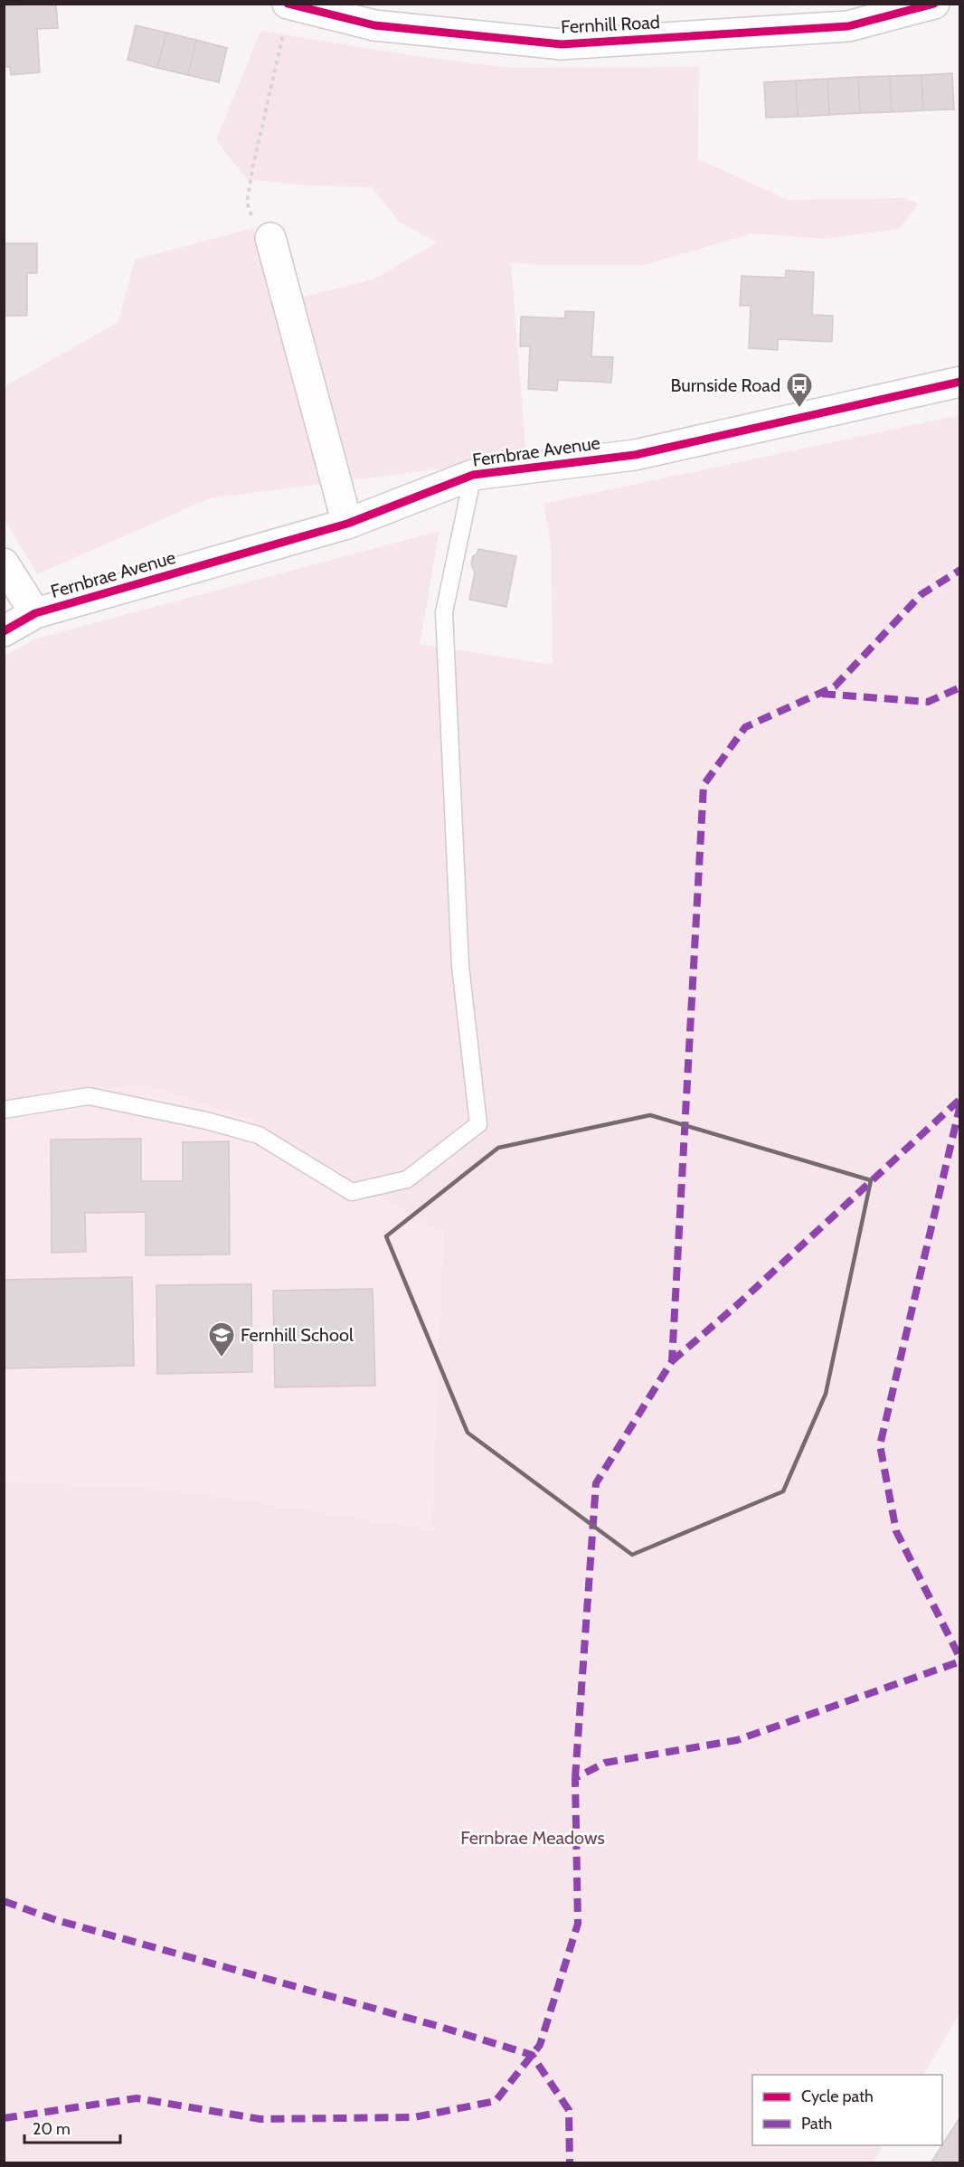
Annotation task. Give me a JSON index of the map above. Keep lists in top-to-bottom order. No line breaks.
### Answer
{"streets":{"street":["Fernhill Road","Fernbrae Avenue"]},"parks":["Fernbrae Meadows"],"places":{"bus stop":["Burnside Road"],"school or university":["Fernhill School"]},"legend":["Cycle path","Path"],"scale_bar":"20 m"}
